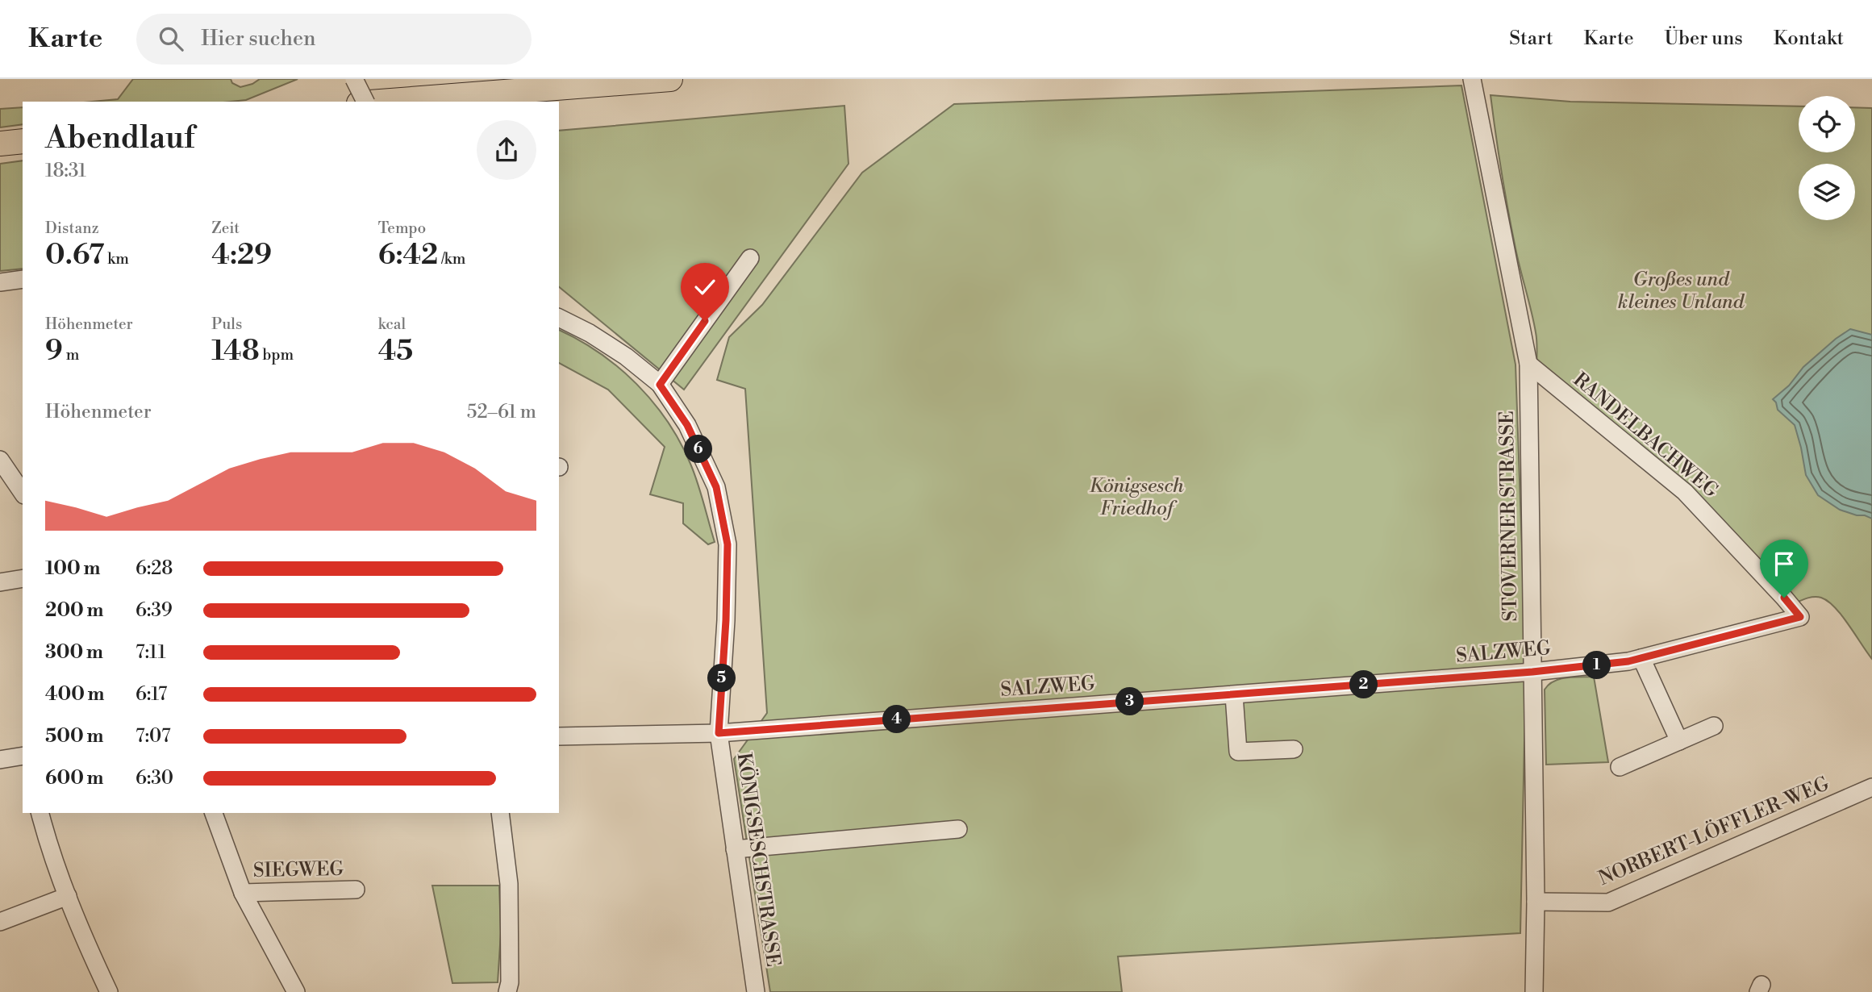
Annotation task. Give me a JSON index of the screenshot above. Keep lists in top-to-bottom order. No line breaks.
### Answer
{"streets":{"street":["RANDELBACHWEG","STOVERNER STRASSE","SALZWEG","NORBERT-LÖFFLER-WEG","KÖNIGSESCHSTRASSE","SIEGWEG"]},"crossings":[["RANDELBACHWEG","STOVERNER STRASSE"],["RANDELBACHWEG","SALZWEG"],["STOVERNER STRASSE","SALZWEG"],["STOVERNER STRASSE","NORBERT-LÖFFLER-WEG"],["SALZWEG","KÖNIGSESCHSTRASSE"]],"parks":["Großes und kleines Unland","Königsesch Friedhof"],"page":{"header":"Karte","search":"Hier suchen","nav":["Start","Karte","Über uns","Kontakt"],"heading":["Abendlauf","18:31"],"stats":[["Distanz","0.67 km"],["Zeit","4:29"],["Tempo","6:42 /km"],["Höhenmeter","9 m"],["Puls","148 bpm"],["kcal","45"]],"chart":["Höhenmeter","52–61 m"],"pins":["6","1","5","2","3","4"],"list":[{"name":"100 m","note":"6:28"},{"name":"200 m","note":"6:39"},{"name":"300 m","note":"7:11"},{"name":"400 m","note":"6:17"},{"name":"500 m","note":"7:07"},{"name":"600 m","note":"6:30"}]}}
